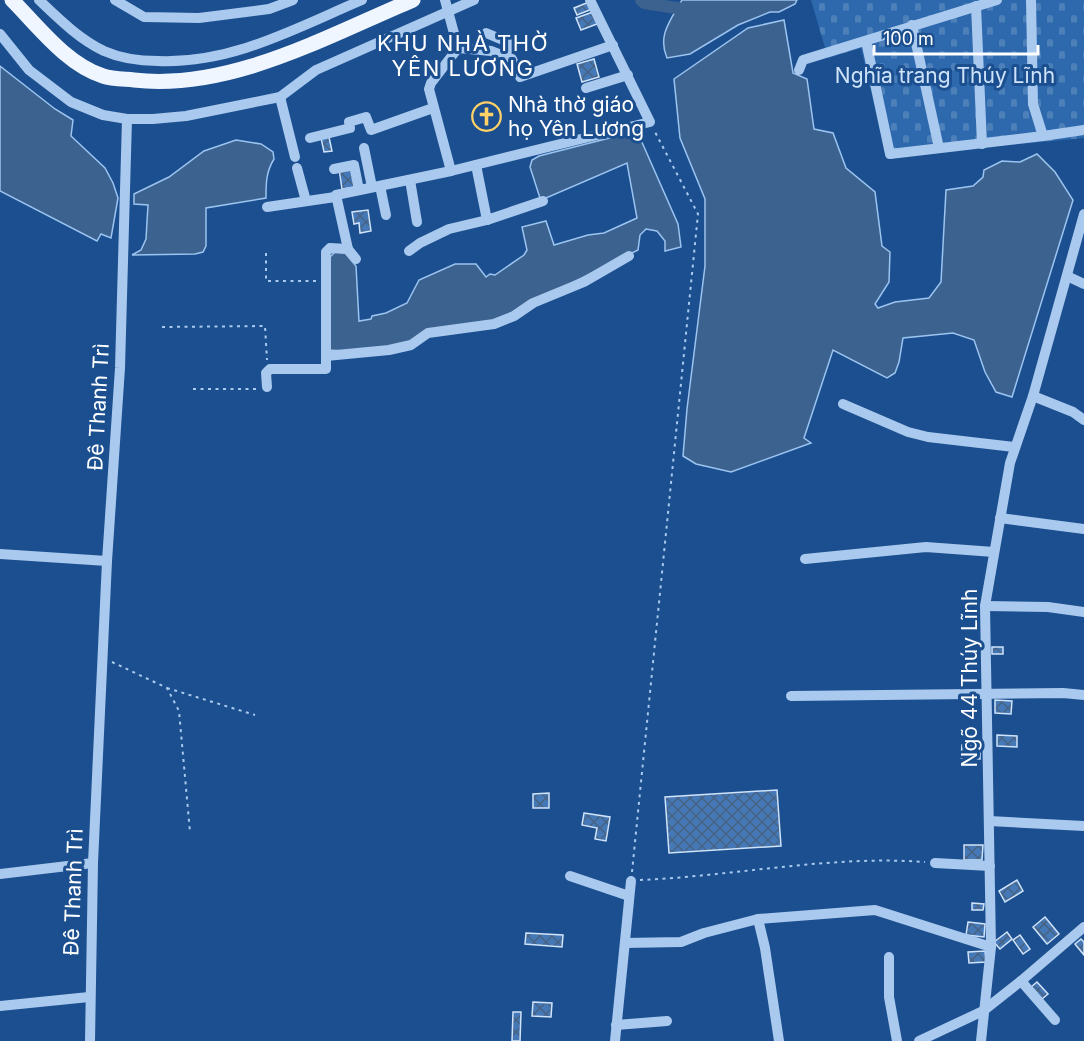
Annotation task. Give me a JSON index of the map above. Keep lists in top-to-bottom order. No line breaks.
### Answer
{"streets":{"street":["Đê Thanh Trì","Ngõ 44 Thúy Lĩnh"]},"districts":["KHU NHÀ THỜ YÊN LƯƠNG"],"parks":["Nghĩa trang Thúy Lĩnh"],"places":{"church":["Nhà thờ giáo họ Yên Lương"]},"scale_bar":"100 m"}
